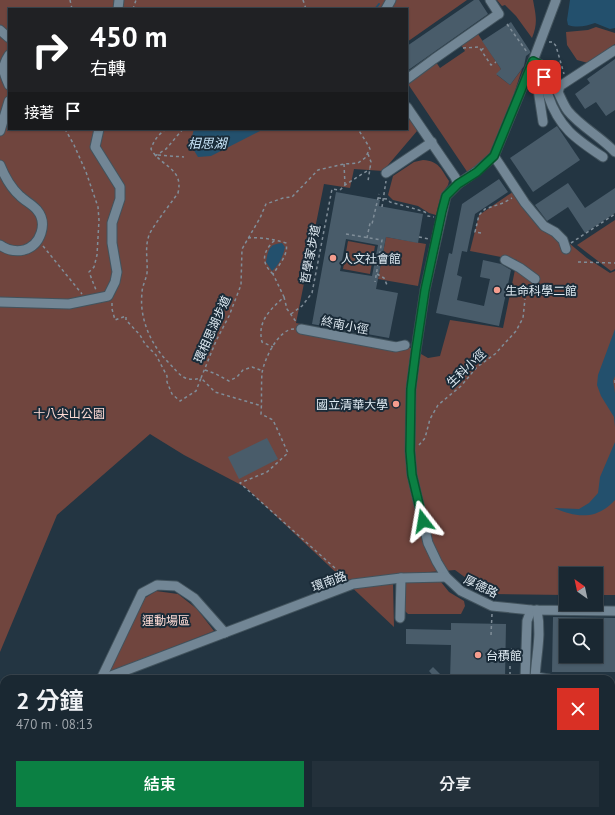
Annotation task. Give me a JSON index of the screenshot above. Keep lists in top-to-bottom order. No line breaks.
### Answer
{"streets":{"street":["終南小徑","環南路","厚德路"],"path":["哲學家步道","環相思湖步道","生科小徑"]},"crossings":[["環南路","厚德路"]],"water":["相思湖"],"parks":["十八尖山公園","運動場區"],"places":["人文社會館","生命科學二館","國立清華大學","台積館"],"north":"top left","page":{"turn":["450 m","右轉"],"then":"接著","heading":["2 分鐘","470 m · 08:13"],"buttons":["結束","分享"]}}
